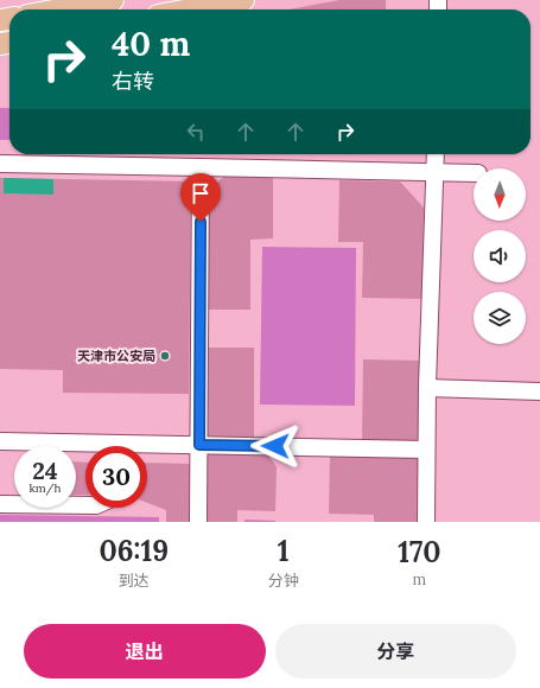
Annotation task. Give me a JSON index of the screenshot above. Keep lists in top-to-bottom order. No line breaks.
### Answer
{"places":["天津市公安局"],"north":"bottom","page":{"turn":["40 m","右转"],"speed":"24 km/h","limit":"30","eta":["06:19","到达","1","分钟","170","m"],"buttons":["退出","分享"]}}
